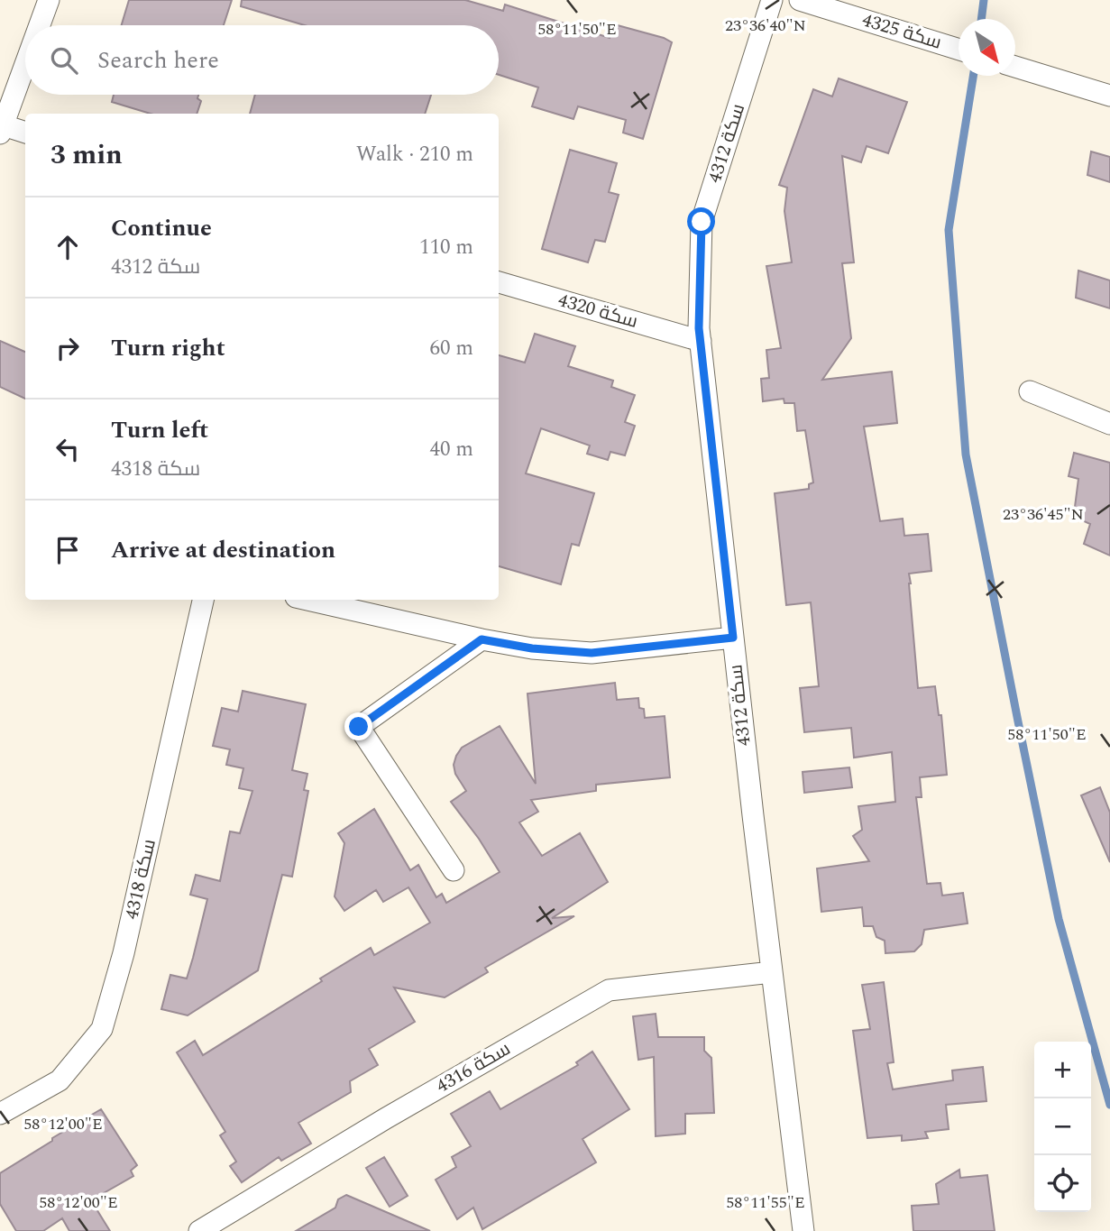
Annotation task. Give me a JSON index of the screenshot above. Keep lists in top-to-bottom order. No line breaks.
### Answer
{"streets":{"street":["سكة 4325","سكة 4312","سكة 4320","سكة 4318","سكة 4316"]},"crossings":[["سكة 4312","سكة 4320"],["سكة 4312","سكة 4316"]],"north":"bottom right","page":{"search":"Search here","heading":["3 min","Walk · 210 m"],"list":[["Continue","سكة 4312","110 m"],["Turn right","60 m"],["Turn left","سكة 4318","40 m"],"Arrive at destination"],"map_buttons":["+","−"]},"coordinates":["23°36'40\"N","58°11'50\"E","23°36'45\"N","58°12'00\"E","58°11'55\"E"]}
